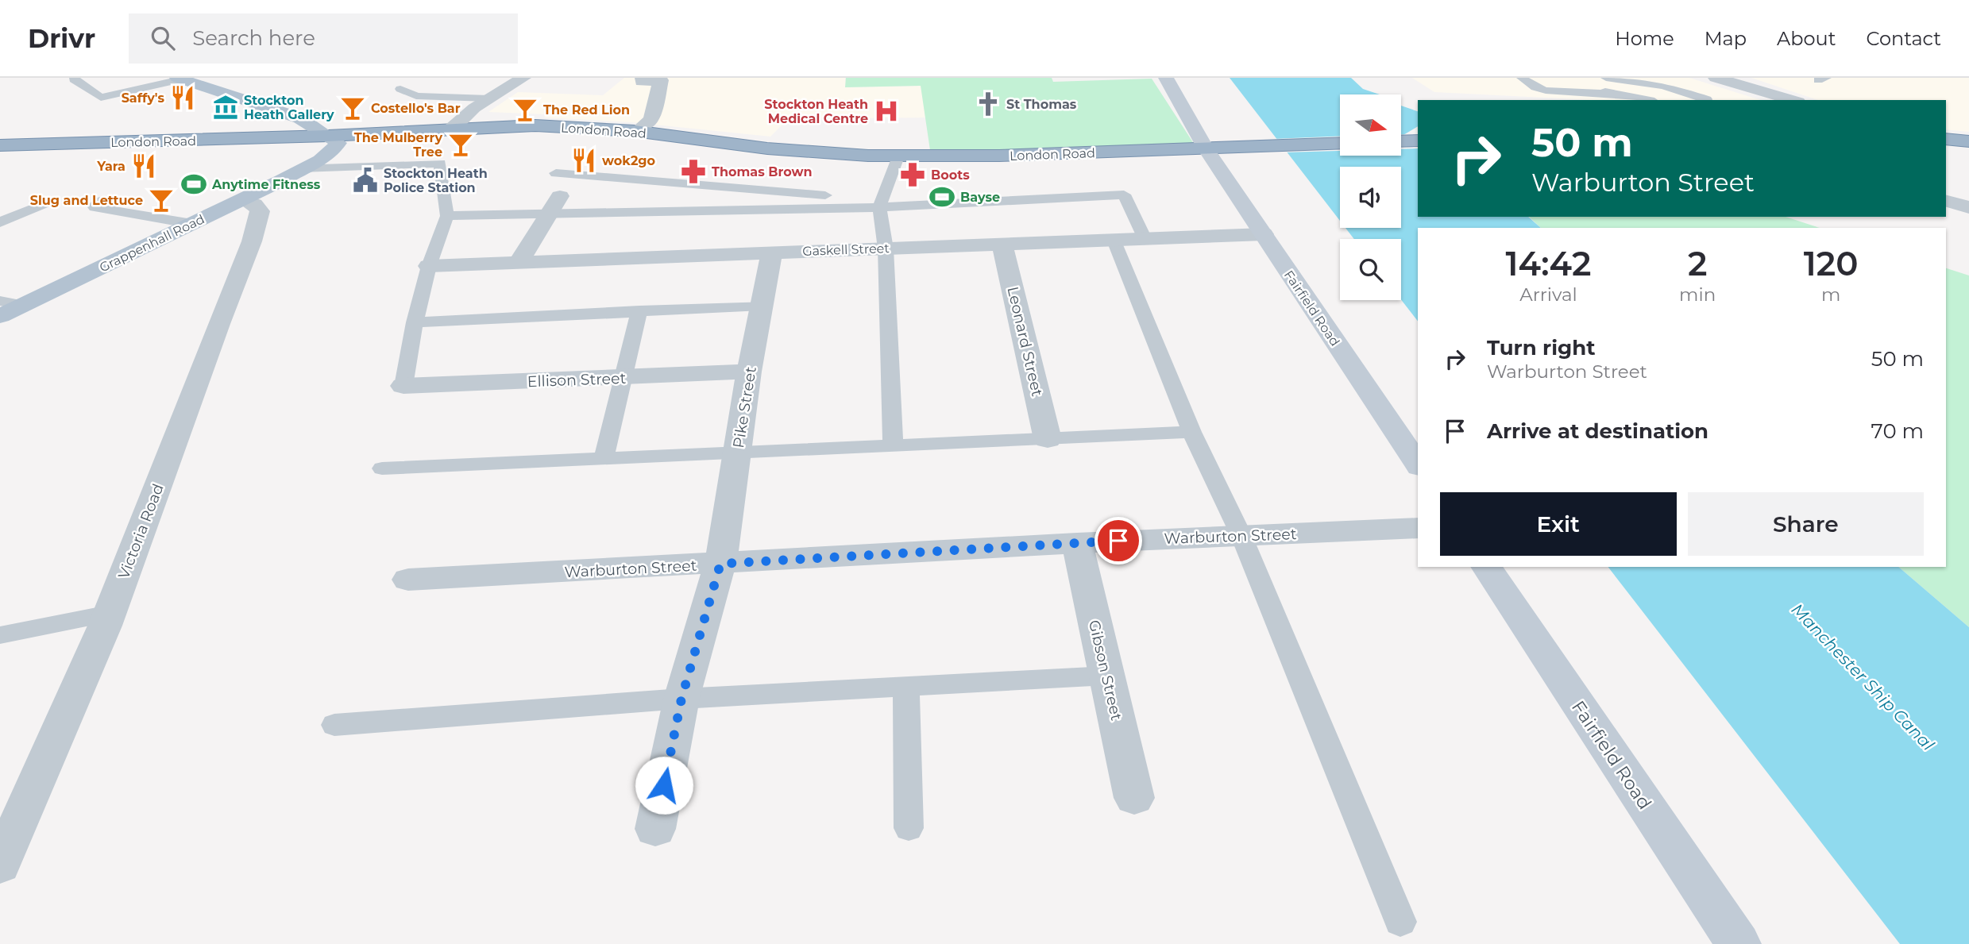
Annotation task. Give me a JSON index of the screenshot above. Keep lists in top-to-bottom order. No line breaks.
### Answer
{"streets":{"highway":["London Road"],"main road":["Grappenhall Road","Fairfield Road"],"street":["Gaskell Street","Leonard Street","Ellison Street","Pike Street","Victoria Road","Warburton Street","Gibson Street"]},"crossings":[["London Road","Grappenhall Road"],["London Road","Fairfield Road"],["Grappenhall Road","Victoria Road"],["Gaskell Street","Fairfield Road"],["Gaskell Street","Leonard Street"],["Gaskell Street","Pike Street"],["Ellison Street","Pike Street"],["Pike Street","Warburton Street"],["Warburton Street","Gibson Street"]],"water":["Manchester Ship Canal"],"places":{"restaurant":["Saffy's","wok2go","Yara"],"church":["St Thomas"],"museum":["Stockton Heath Gallery"],"bar":["Costello's Bar","The Red Lion","The Mulberry Tree","Slug and Lettuce"],"hospital":["Stockton Heath Medical Centre"],"pharmacy":["Thomas Brown","Boots"],"public building":["Stockton Heath Police Station"],"sports":["Anytime Fitness","Bayse"]},"north":"right","page":{"header":"Drivr","search":"Search here","nav":["Home","Map","About","Contact"],"turn":["50 m","Warburton Street"],"eta":["14:42","Arrival","2","min","120","m"],"list":[{"name":"Turn right","note":"Warburton Street","value":"50 m"},{"name":"Arrive at destination","value":"70 m"}],"buttons":["Exit","Share"]}}
